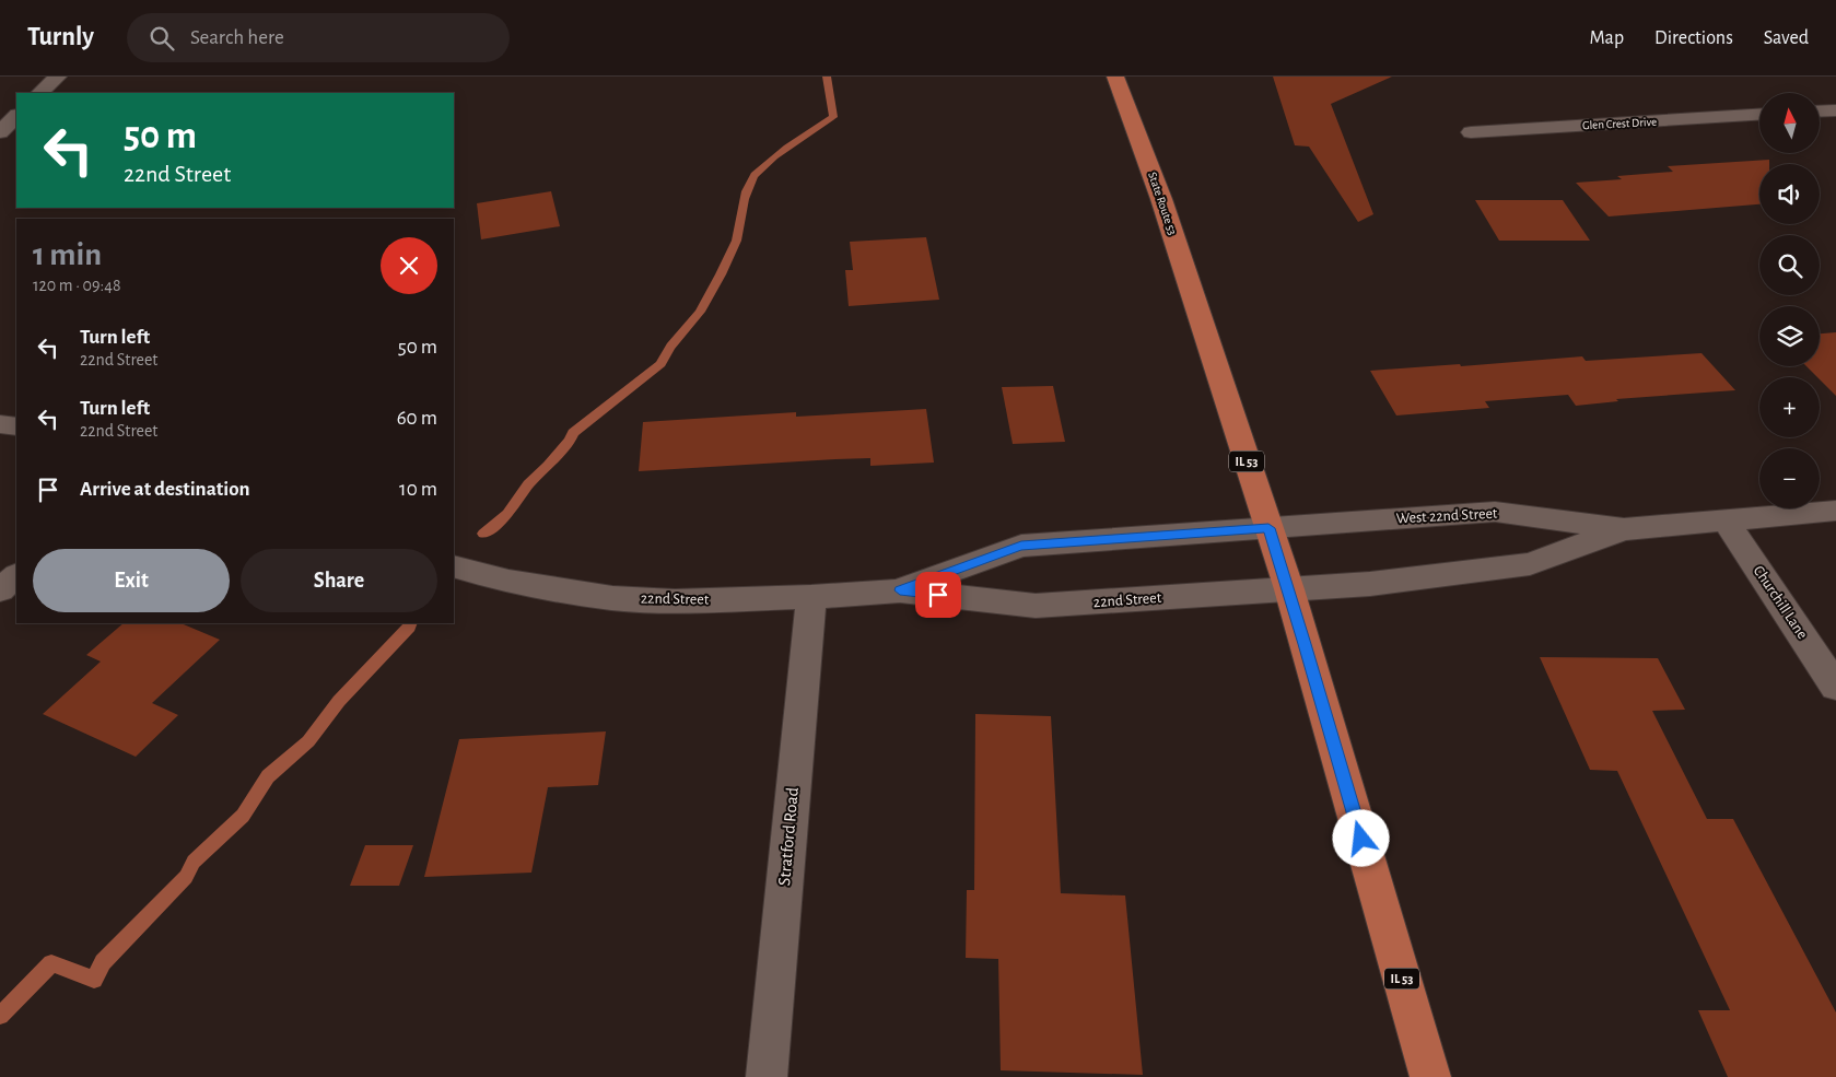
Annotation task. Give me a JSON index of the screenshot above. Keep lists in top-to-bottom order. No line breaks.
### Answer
{"streets":{"main road":["State Route 53","IL 53"],"street":["Glen Crest Drive","West 22nd Street","22nd Street","Churchill Lane","Stratford Road"]},"crossings":[["State Route 53","IL 53"],["State Route 53","West 22nd Street"],["State Route 53","22nd Street"],["IL 53","West 22nd Street"],["IL 53","22nd Street"],["West 22nd Street","22nd Street"],["West 22nd Street","Churchill Lane"],["22nd Street","Stratford Road"]],"north":"top","page":{"header":"Turnly","search":"Search here","nav":["Map","Directions","Saved"],"map_buttons":["+","−"],"turn":["50 m","22nd Street"],"heading":["1 min","120 m · 09:48"],"list":[{"name":"Turn left","note":"22nd Street","value":"50 m"},{"name":"Turn left","note":"22nd Street","value":"60 m"},{"name":"Arrive at destination","value":"10 m"}],"buttons":["Exit","Share"]}}
